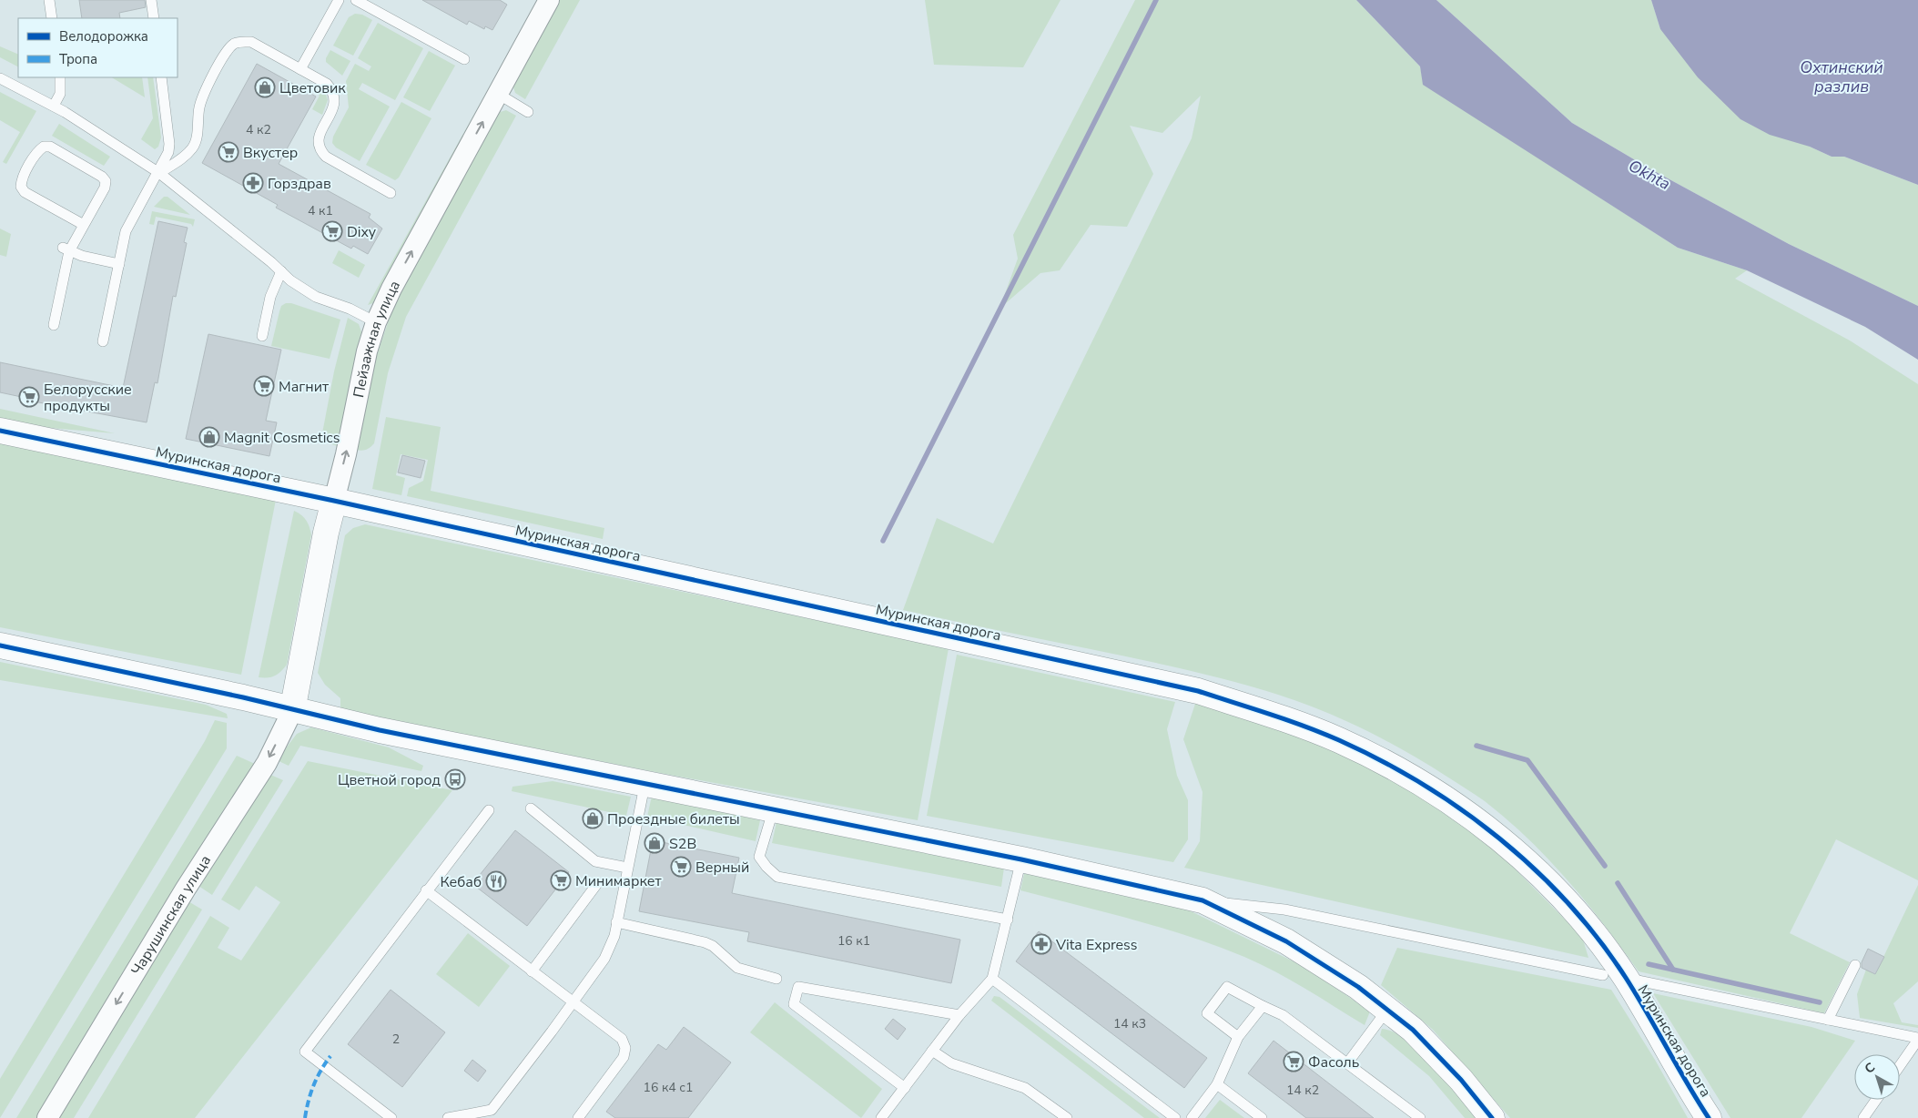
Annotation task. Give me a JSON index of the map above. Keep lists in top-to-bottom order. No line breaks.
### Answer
{"streets":{"street":["Пейзажная улица","Муринская дорога","Чарушинская улица"]},"crossings":[["Пейзажная улица","Муринская дорога"],["Пейзажная улица","Чарушинская улица"]],"one_way":["Пейзажная улица","Чарушинская улица"],"water":["Охтинский разлив","Okhta"],"places":{"shop":["Цветовик","Magnit Cosmetics","Проездные билеты","S2B"],"supermarket":["Вкустер","Dixy","Магнит","Белорусские продукты","Верный","Минимаркет","Фасоль"],"pharmacy":["Горздрав","Vita Express"],"bus stop":["Цветной город"],"restaurant":["Кебаб"]},"house_numbers":["4 к2","4 к1","16 к1","14 к3","2","16 к4 с1","14 к2"],"legend":["Велодорожка","Тропа"],"north":"top left"}
